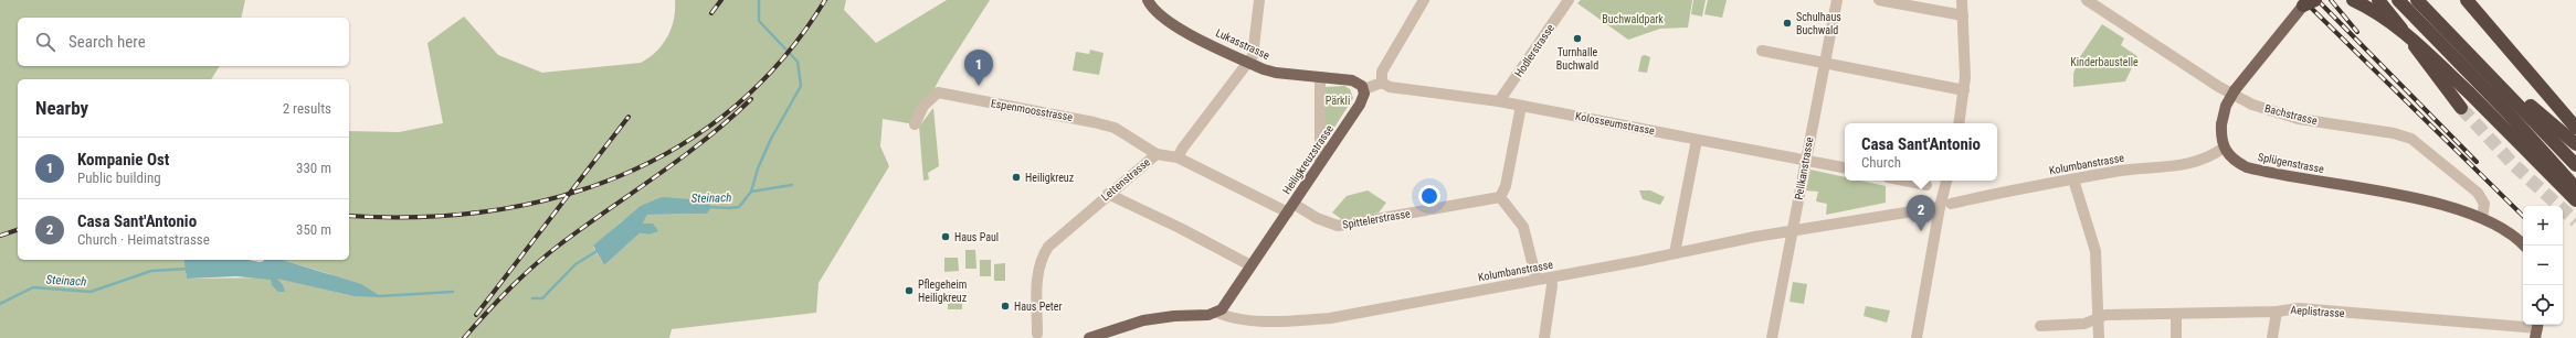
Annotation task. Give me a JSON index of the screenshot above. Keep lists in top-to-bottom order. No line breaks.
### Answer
{"streets":{"main road":["Lukasstrasse","Heiligkreuzstrasse","Splügenstrasse","Kolumbanstrasse"],"street":["Hodlerstrasse","Espenmoosstrasse","Bachstrasse","Kolosseumstrasse","Pelikanstrasse","Lettenstrasse","Spittelerstrasse","Aeplistrasse"]},"crossings":[["Lukasstrasse","Heiligkreuzstrasse"],["Hodlerstrasse","Kolosseumstrasse"],["Espenmoosstrasse","Lettenstrasse"],["Bachstrasse","Splügenstrasse"],["Kolosseumstrasse","Pelikanstrasse"],["Heiligkreuzstrasse","Kolumbanstrasse"],["Heiligkreuzstrasse","Spittelerstrasse"],["Splügenstrasse","Kolumbanstrasse"],["Kolumbanstrasse","Pelikanstrasse"]],"water":["Steinach"],"parks":["Buchwaldpark","Kinderbaustelle","Pärkli"],"places":["Schulhaus Buchwald","Turnhalle Buchwald","Heiligkreuz","Haus Paul","Pflegeheim Heiligkreuz","Haus Peter"],"page":{"search":"Search here","pins":["1","2"],"heading":["Nearby","2 results"],"popup":["Casa Sant'Antonio","Church"],"list":[{"mark":"1","name":"Kompanie Ost","note":"Public building","value":"330 m"},{"mark":"2","name":"Casa Sant'Antonio","note":"Church · Heimatstrasse","value":"350 m"}],"map_buttons":["+","−"]}}
